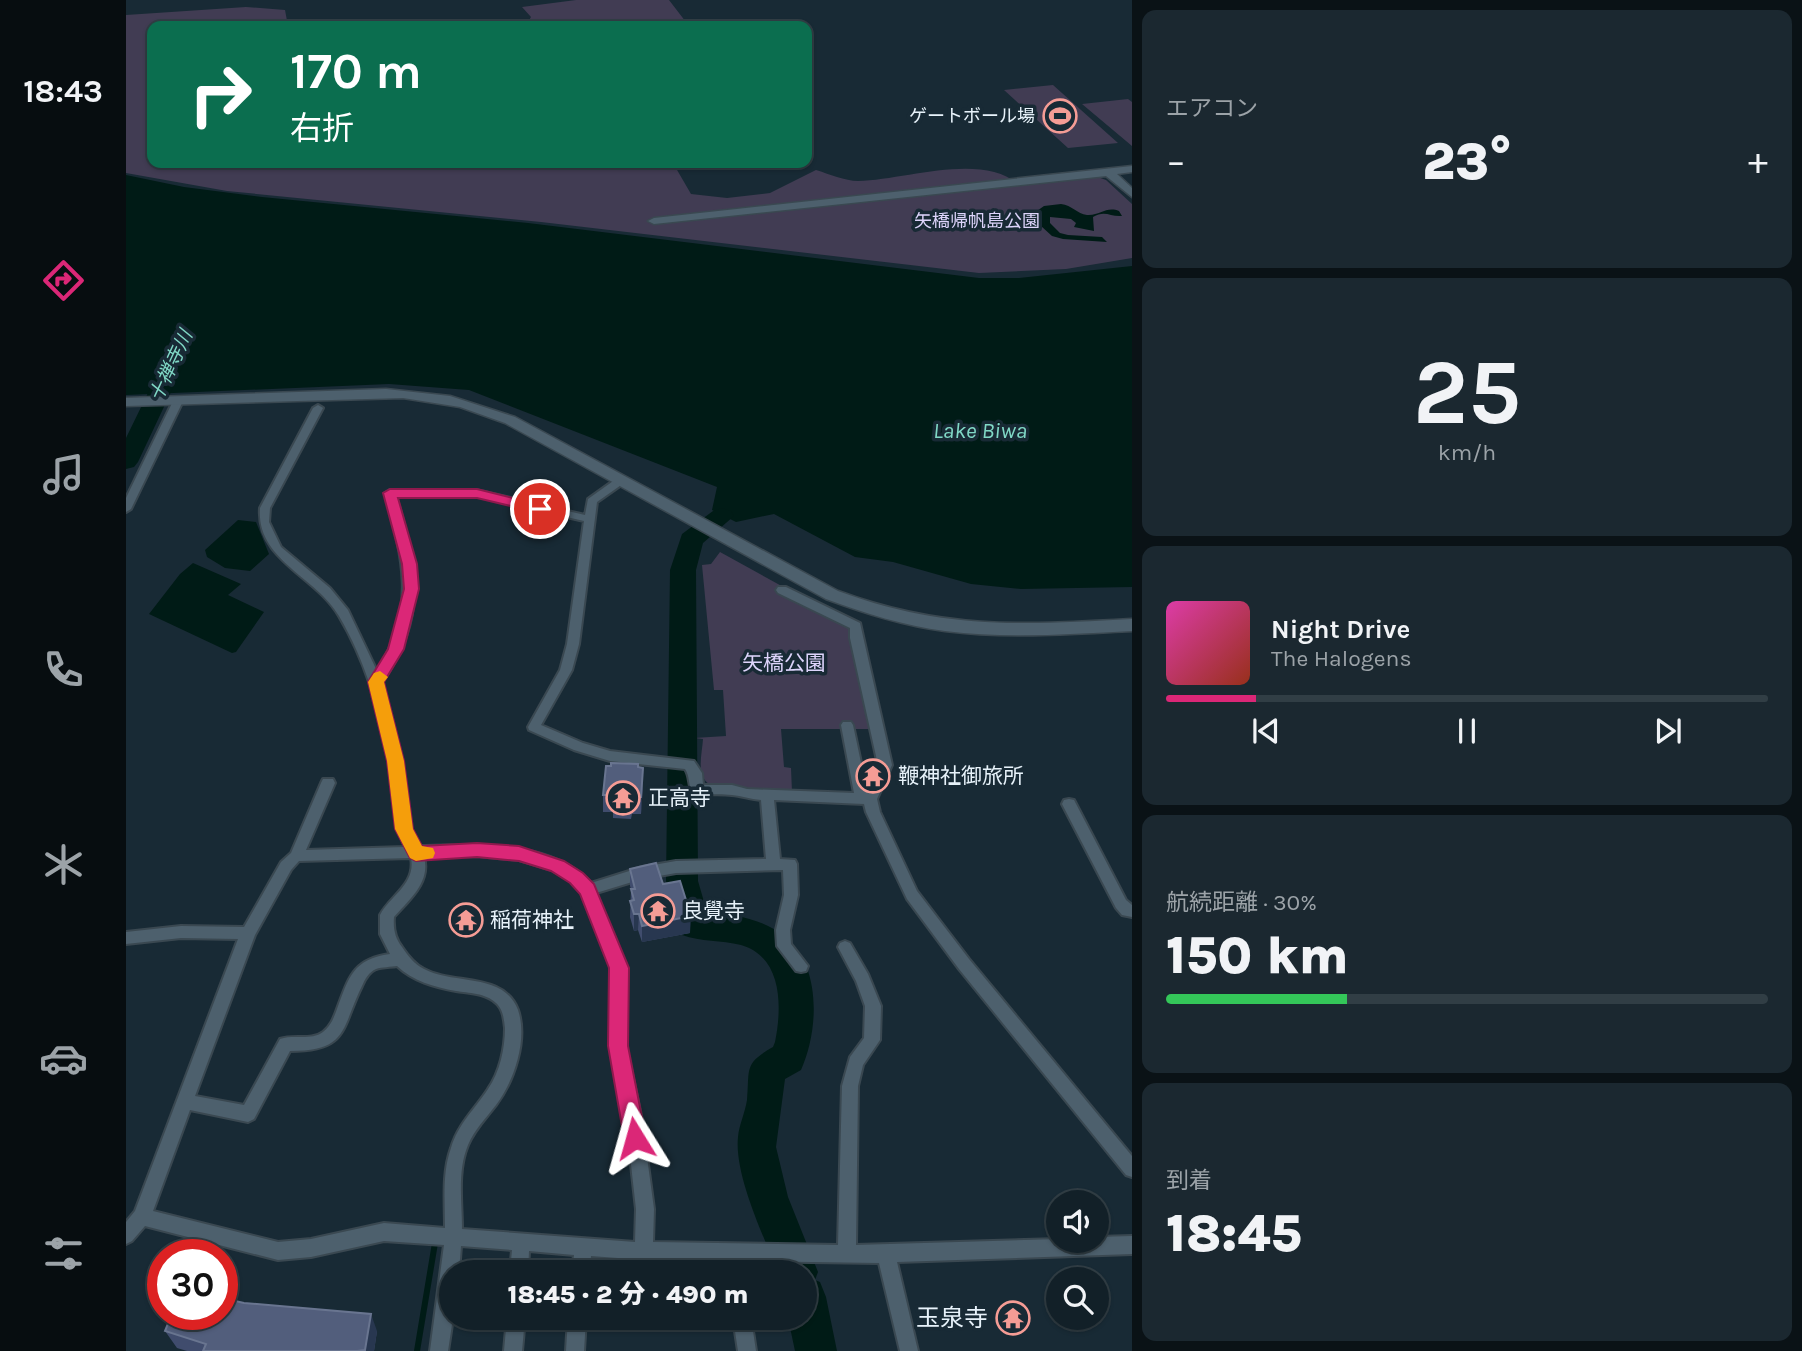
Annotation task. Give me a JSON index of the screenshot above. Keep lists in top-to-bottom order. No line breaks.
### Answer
{"water":["十禅寺川","Lake Biwa"],"parks":["矢橋帰帆島公園","矢橋公園"],"places":{"sports":["ゲートボール場"],"temple":["鞭神社御旅所","正高寺","良覺寺","稲荷神社","玉泉寺"]},"page":{"tabs":"18:43","tile":["エアコン",["25","km/h"],["航続距離 · 30%","150 km"],["到着","18:45"]],"turn":["170 m","右折"],"heat":["−","23°","+"],"song":["Night Drive","The Halogens"],"limit":"30","trip":"18:45 · 2 分 · 490 m"}}
